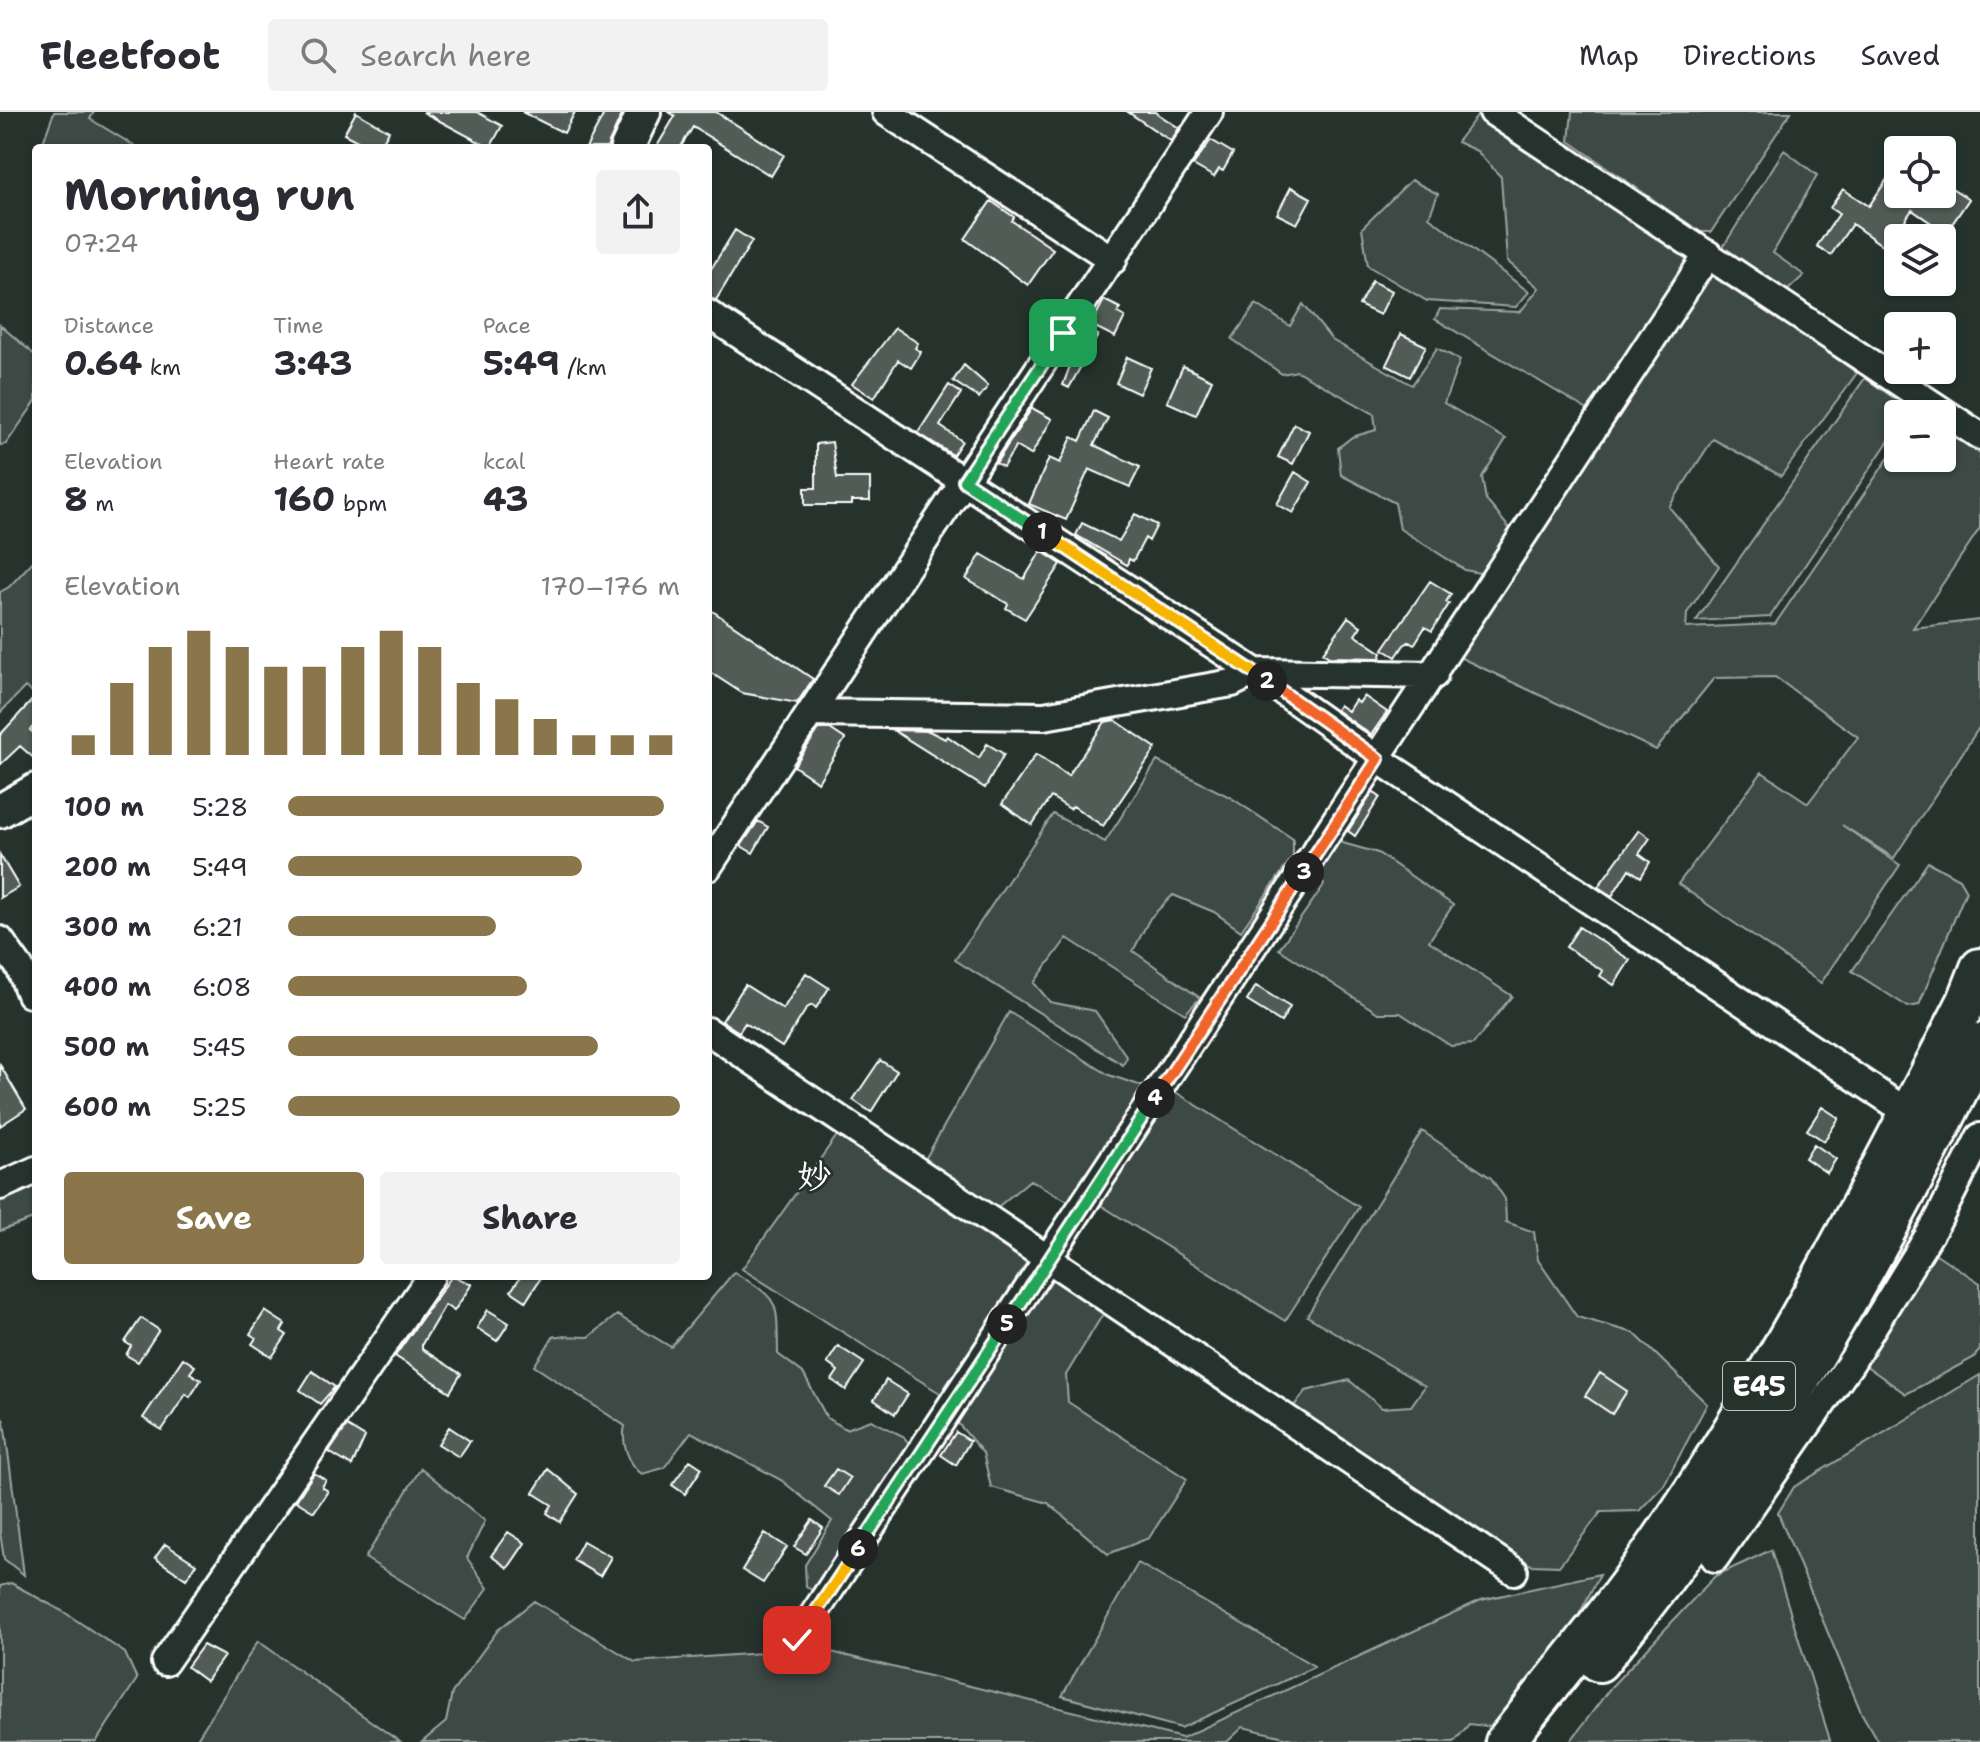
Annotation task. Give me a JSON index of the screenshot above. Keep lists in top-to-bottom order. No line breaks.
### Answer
{"streets":{"highway":["E45"]},"districts":["妙"],"page":{"header":"Fleetfoot","search":"Search here","nav":["Map","Directions","Saved"],"map_buttons":["+","−"],"heading":["Morning run","07:24"],"stats":[["Distance","0.64 km"],["Time","3:43"],["Pace","5:49 /km"],["Elevation","8 m"],["Heart rate","160 bpm"],["kcal","43"]],"pins":["1","2","3","4","5","6"],"chart":["Elevation","170–176 m"],"list":[{"name":"100 m","note":"5:28"},{"name":"200 m","note":"5:49"},{"name":"300 m","note":"6:21"},{"name":"400 m","note":"6:08"},{"name":"500 m","note":"5:45"},{"name":"600 m","note":"5:25"}],"buttons":["Save","Share"]}}
